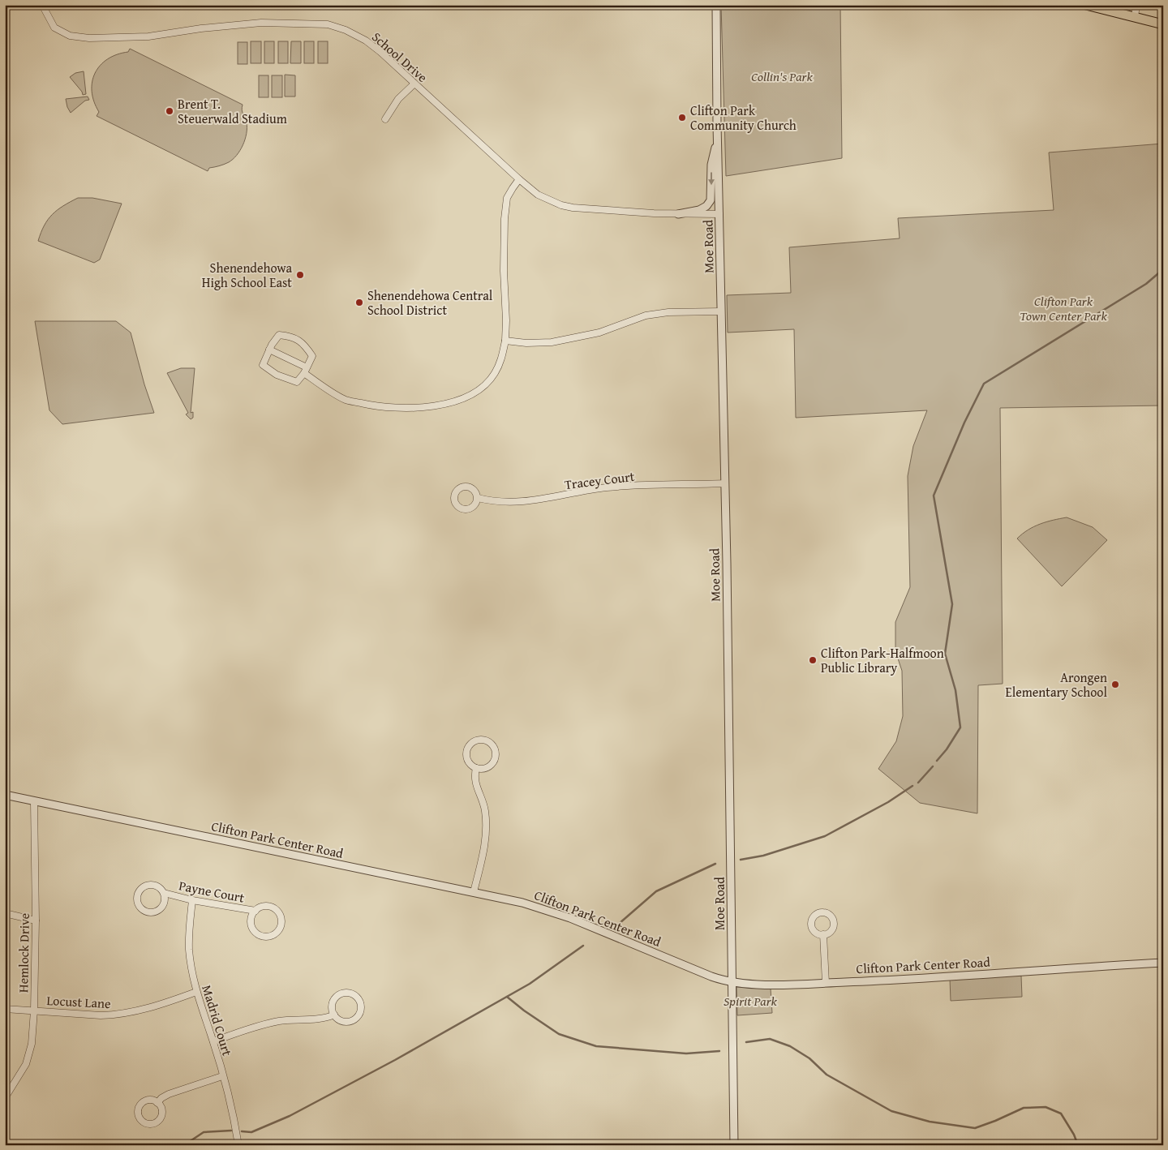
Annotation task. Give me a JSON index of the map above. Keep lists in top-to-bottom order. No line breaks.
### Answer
{"streets":{"street":["School Drive","Moe Road","Tracey Court","Clifton Park Center Road","Payne Court","Hemlock Drive","Locust Lane","Madrid Court"]},"crossings":[["School Drive","Moe Road"],["Moe Road","Tracey Court"],["Moe Road","Clifton Park Center Road"],["Clifton Park Center Road","Hemlock Drive"],["Payne Court","Madrid Court"],["Hemlock Drive","Locust Lane"],["Locust Lane","Madrid Court"]],"parks":["Collin's Park","Clifton Park Town Center Park","Spirit Park"],"places":["Brent T. Steuerwald Stadium","Clifton Park Community Church","Shenendehowa High School East","Shenendehowa Central School District","Clifton Park-Halfmoon Public Library","Arongen Elementary School"]}
